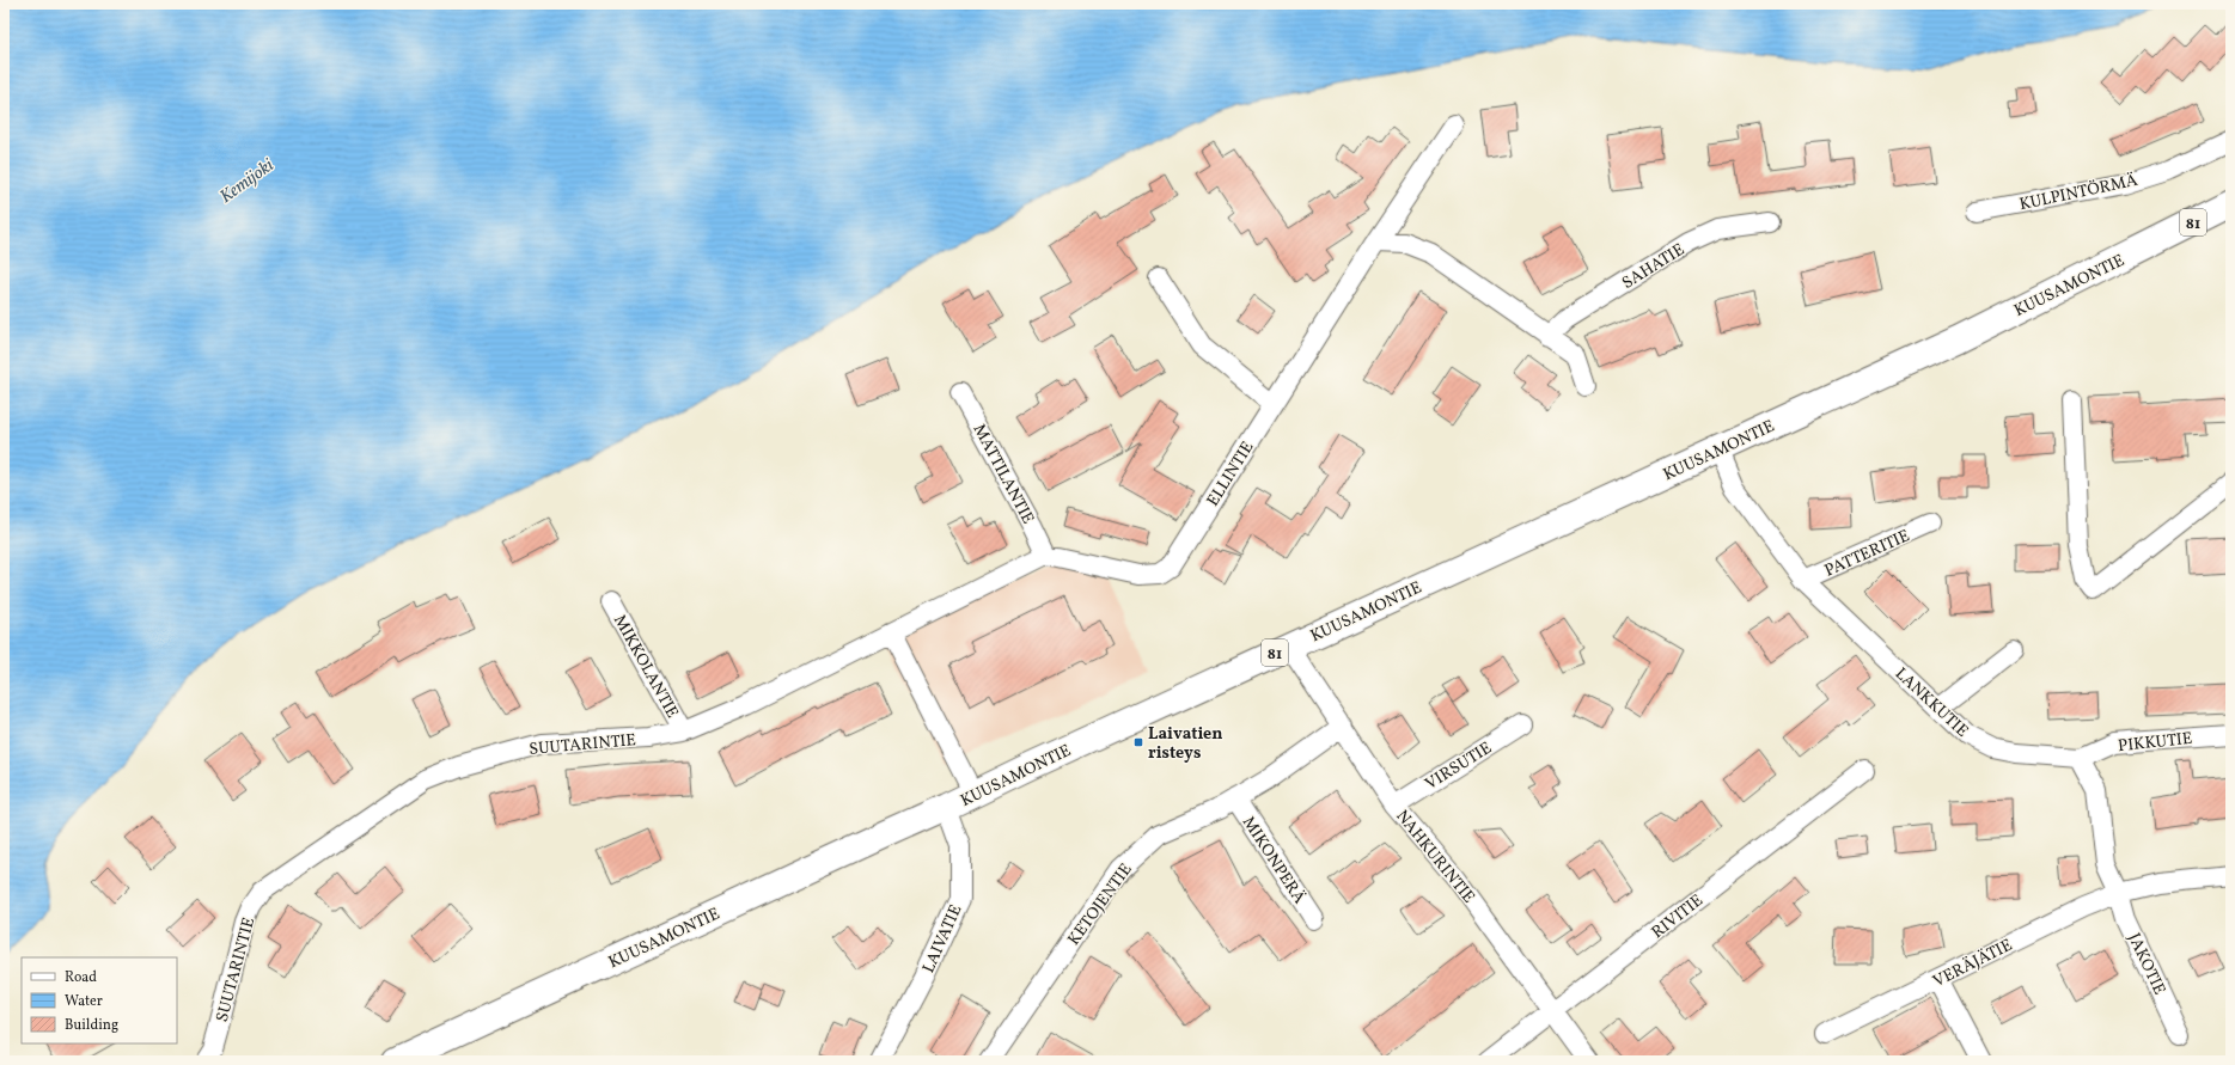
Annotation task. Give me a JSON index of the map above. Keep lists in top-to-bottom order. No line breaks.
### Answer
{"streets":{"main road":["81","KUUSAMONTIE"],"street":["KULPINTÖRMÄ","SAHATIE","MATTILANTIE","ELLINTIE","PATTERITIE","MIKKOLANTIE","LANKKUTIE","PIKKUTIE","SUUTARINTIE","VIRSUTIE","NAHKURINTIE","MIKONPERÄ","KETOJENTIE","RIVITIE","LAIVATIE","VERÄJÄTIE","JAKOTIE"]},"crossings":[["KUUSAMONTIE","LANKKUTIE"],["KUUSAMONTIE","NAHKURINTIE"],["KUUSAMONTIE","LAIVATIE"],["MATTILANTIE","ELLINTIE"],["PATTERITIE","LANKKUTIE"],["MIKKOLANTIE","SUUTARINTIE"],["LANKKUTIE","PIKKUTIE"],["VIRSUTIE","NAHKURINTIE"],["NAHKURINTIE","KETOJENTIE"],["NAHKURINTIE","RIVITIE"],["MIKONPERÄ","KETOJENTIE"],["VERÄJÄTIE","JAKOTIE"]],"water":["Kemijoki"],"places":{"transit":["Laivatien risteys"]},"legend":["Road","Water","Building"]}
